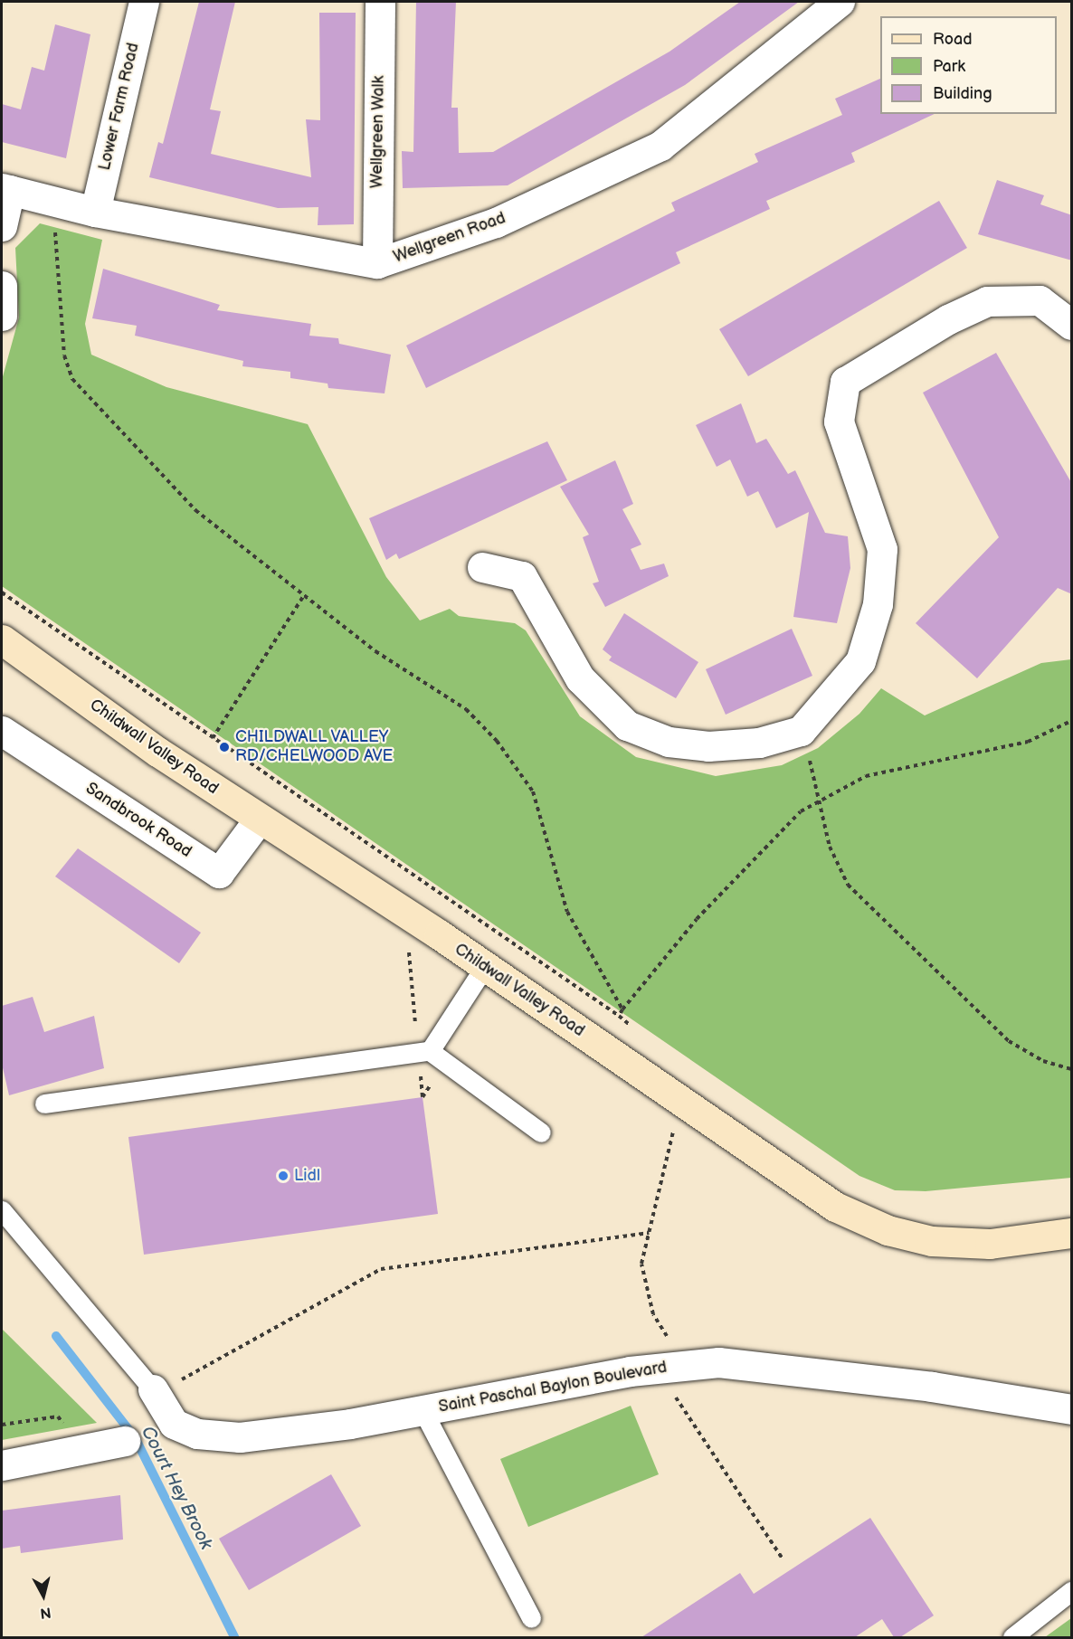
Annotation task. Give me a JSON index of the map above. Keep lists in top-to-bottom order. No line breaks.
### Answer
{"streets":{"main road":["Childwall Valley Road"],"street":["Lower Farm Road","Wellgreen Walk","Wellgreen Road","Sandbrook Road","Saint Paschal Baylon Boulevard"]},"crossings":[["Lower Farm Road","Wellgreen Road"],["Wellgreen Walk","Wellgreen Road"],["Childwall Valley Road","Sandbrook Road"]],"water":["Court Hey Brook"],"places":["CHILDWALL VALLEY RD/CHELWOOD AVE","Lidl"],"legend":["Road","Park","Building"],"north":"bottom"}
